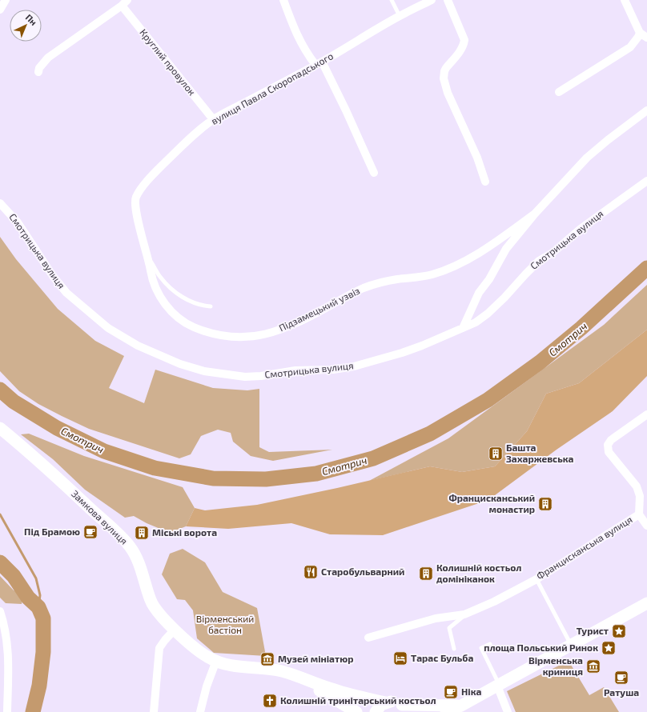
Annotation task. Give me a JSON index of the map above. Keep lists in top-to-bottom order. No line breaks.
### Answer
{"streets":{"main road":["Замкова вулиця"],"street":["Круглий провулок","вулиця Павла Скоропадського","Смотрицька вулиця","Підзамецький узвіз","Францисканська вулиця"]},"crossings":[["Круглий провулок","вулиця Павла Скоропадського"],["вулиця Павла Скоропадського","Підзамецький узвіз"]],"water":["Смотрич"],"parks":["Вірменський бастіон"],"places":{"building":["Башта Захаржевська","Францисканський монастир","Міські ворота","Колишній костьол домініканок"],"cafe":["Під Брамою","Ратуша","Ніка"],"restaurant":["Старобульварний"],"place":["Турист","площа Польський Ринок"],"hotel":["Тарас Бульба"],"museum":["Музей мініатюр","Вірменська криниця"],"church":["Колишній тринітарський костьол"]},"north":"top right"}
